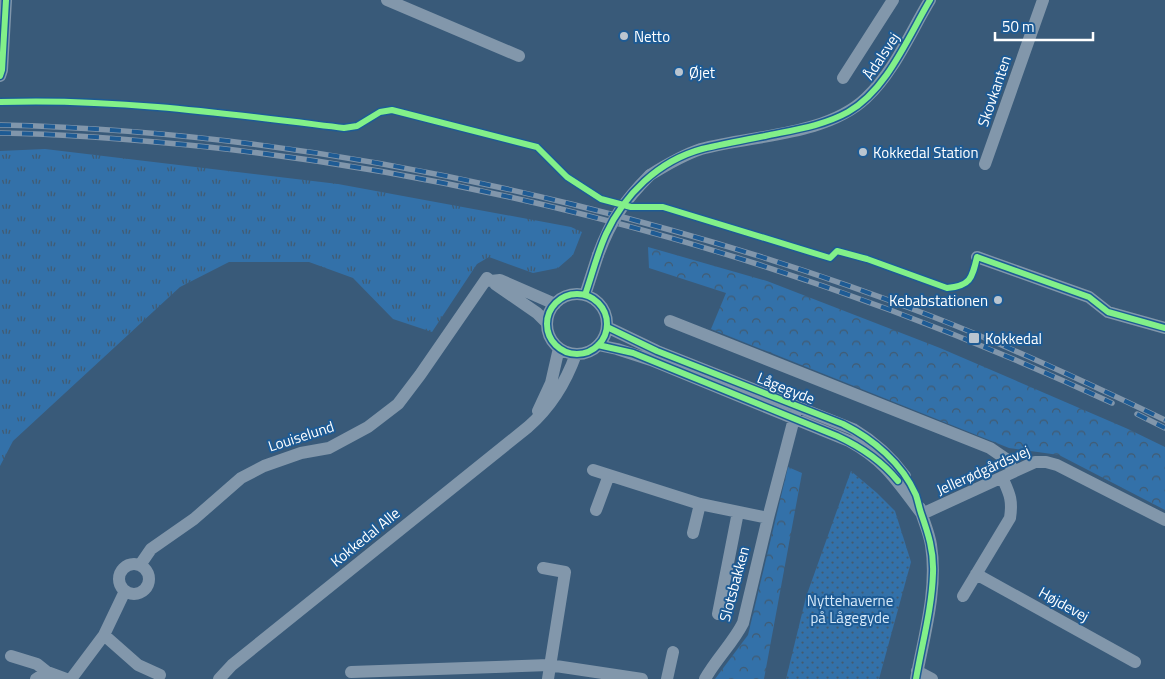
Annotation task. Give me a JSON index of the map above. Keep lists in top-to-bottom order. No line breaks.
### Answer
{"streets":{"street":["Ådalsvej","Skovkanten","Lågegyde","Louiselund","Jellerødgårdsvej","Kokkedal Alle","Slotsbakken","Højdevej"]},"crossings":[["Ådalsvej","Lågegyde"],["Ådalsvej","Kokkedal Alle"],["Lågegyde","Jellerødgårdsvej"],["Lågegyde","Kokkedal Alle"],["Lågegyde","Slotsbakken"]],"parks":["Nyttehaverne på Lågegyde"],"places":{"other":["Netto","Øjet","Kokkedal Station","Kebabstationen"],"transit":["Kokkedal"]},"scale_bar":"50 m"}
